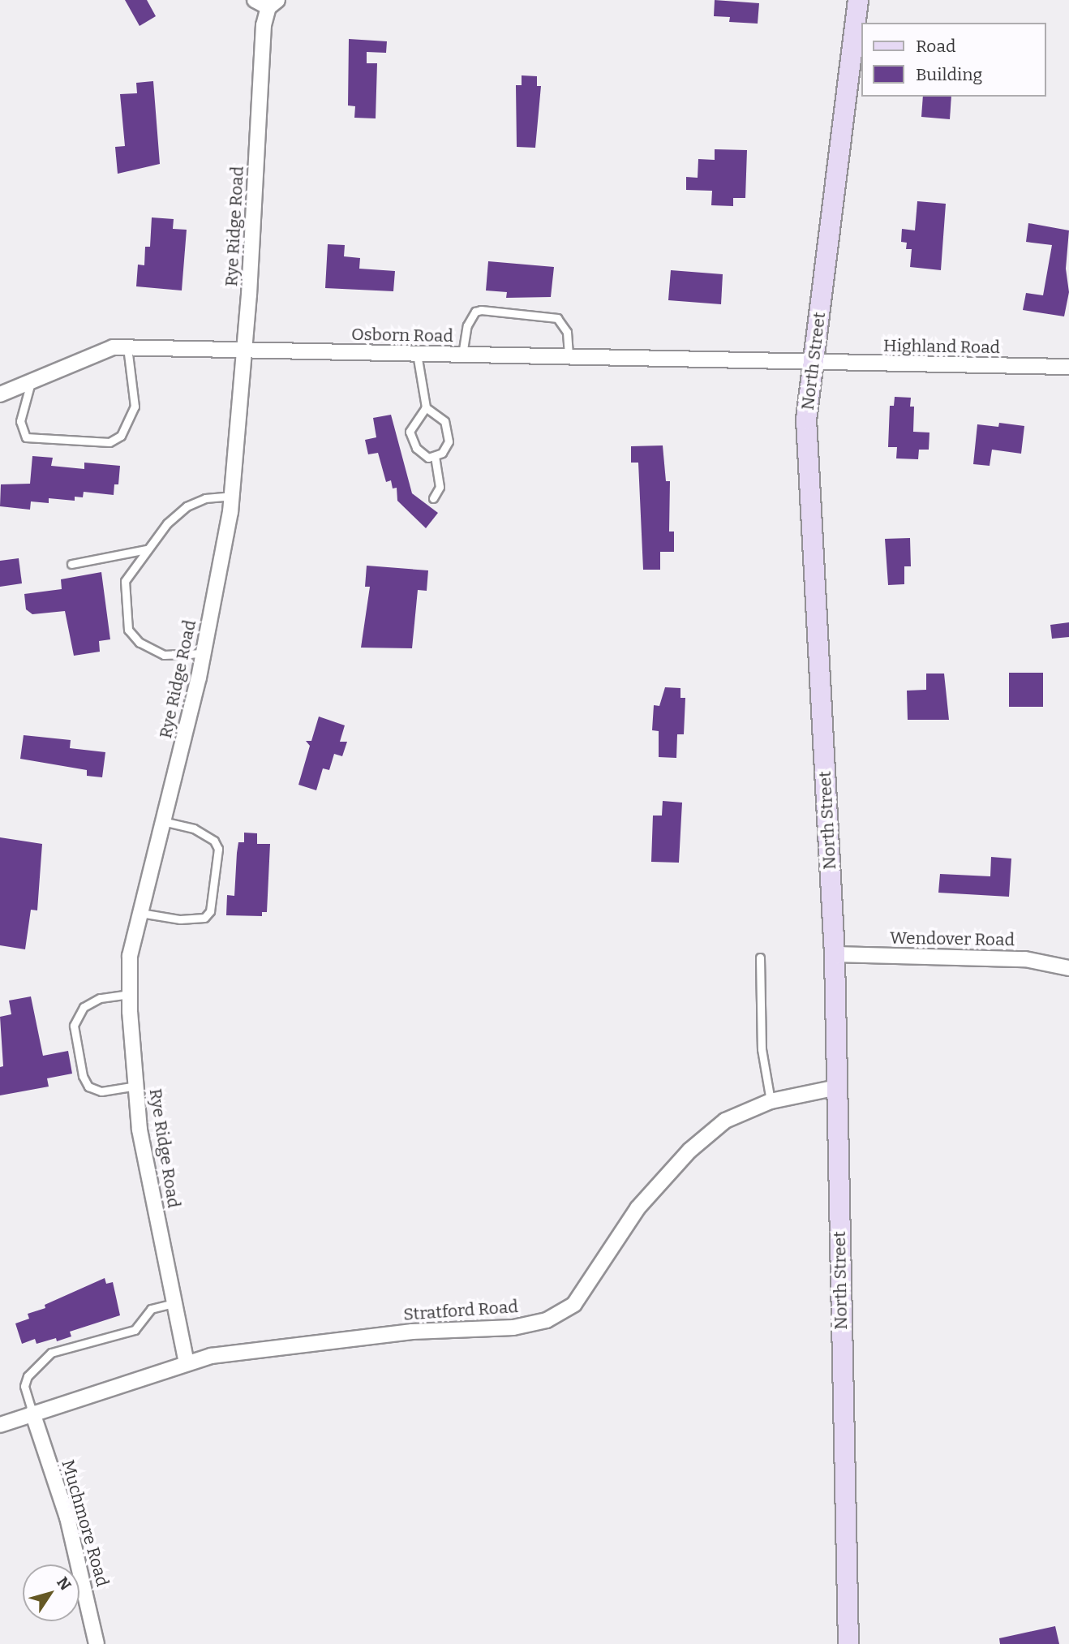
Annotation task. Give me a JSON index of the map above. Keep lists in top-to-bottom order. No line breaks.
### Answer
{"streets":{"main road":["North Street"],"street":["Rye Ridge Road","Osborn Road","Highland Road","Wendover Road","Stratford Road","Muchmore Road"]},"crossings":[["Rye Ridge Road","Osborn Road"],["Rye Ridge Road","Stratford Road"],["Osborn Road","Highland Road"],["Osborn Road","North Street"],["Highland Road","North Street"],["North Street","Wendover Road"],["North Street","Stratford Road"],["Stratford Road","Muchmore Road"]],"legend":["Road","Building"],"north":"top right"}
